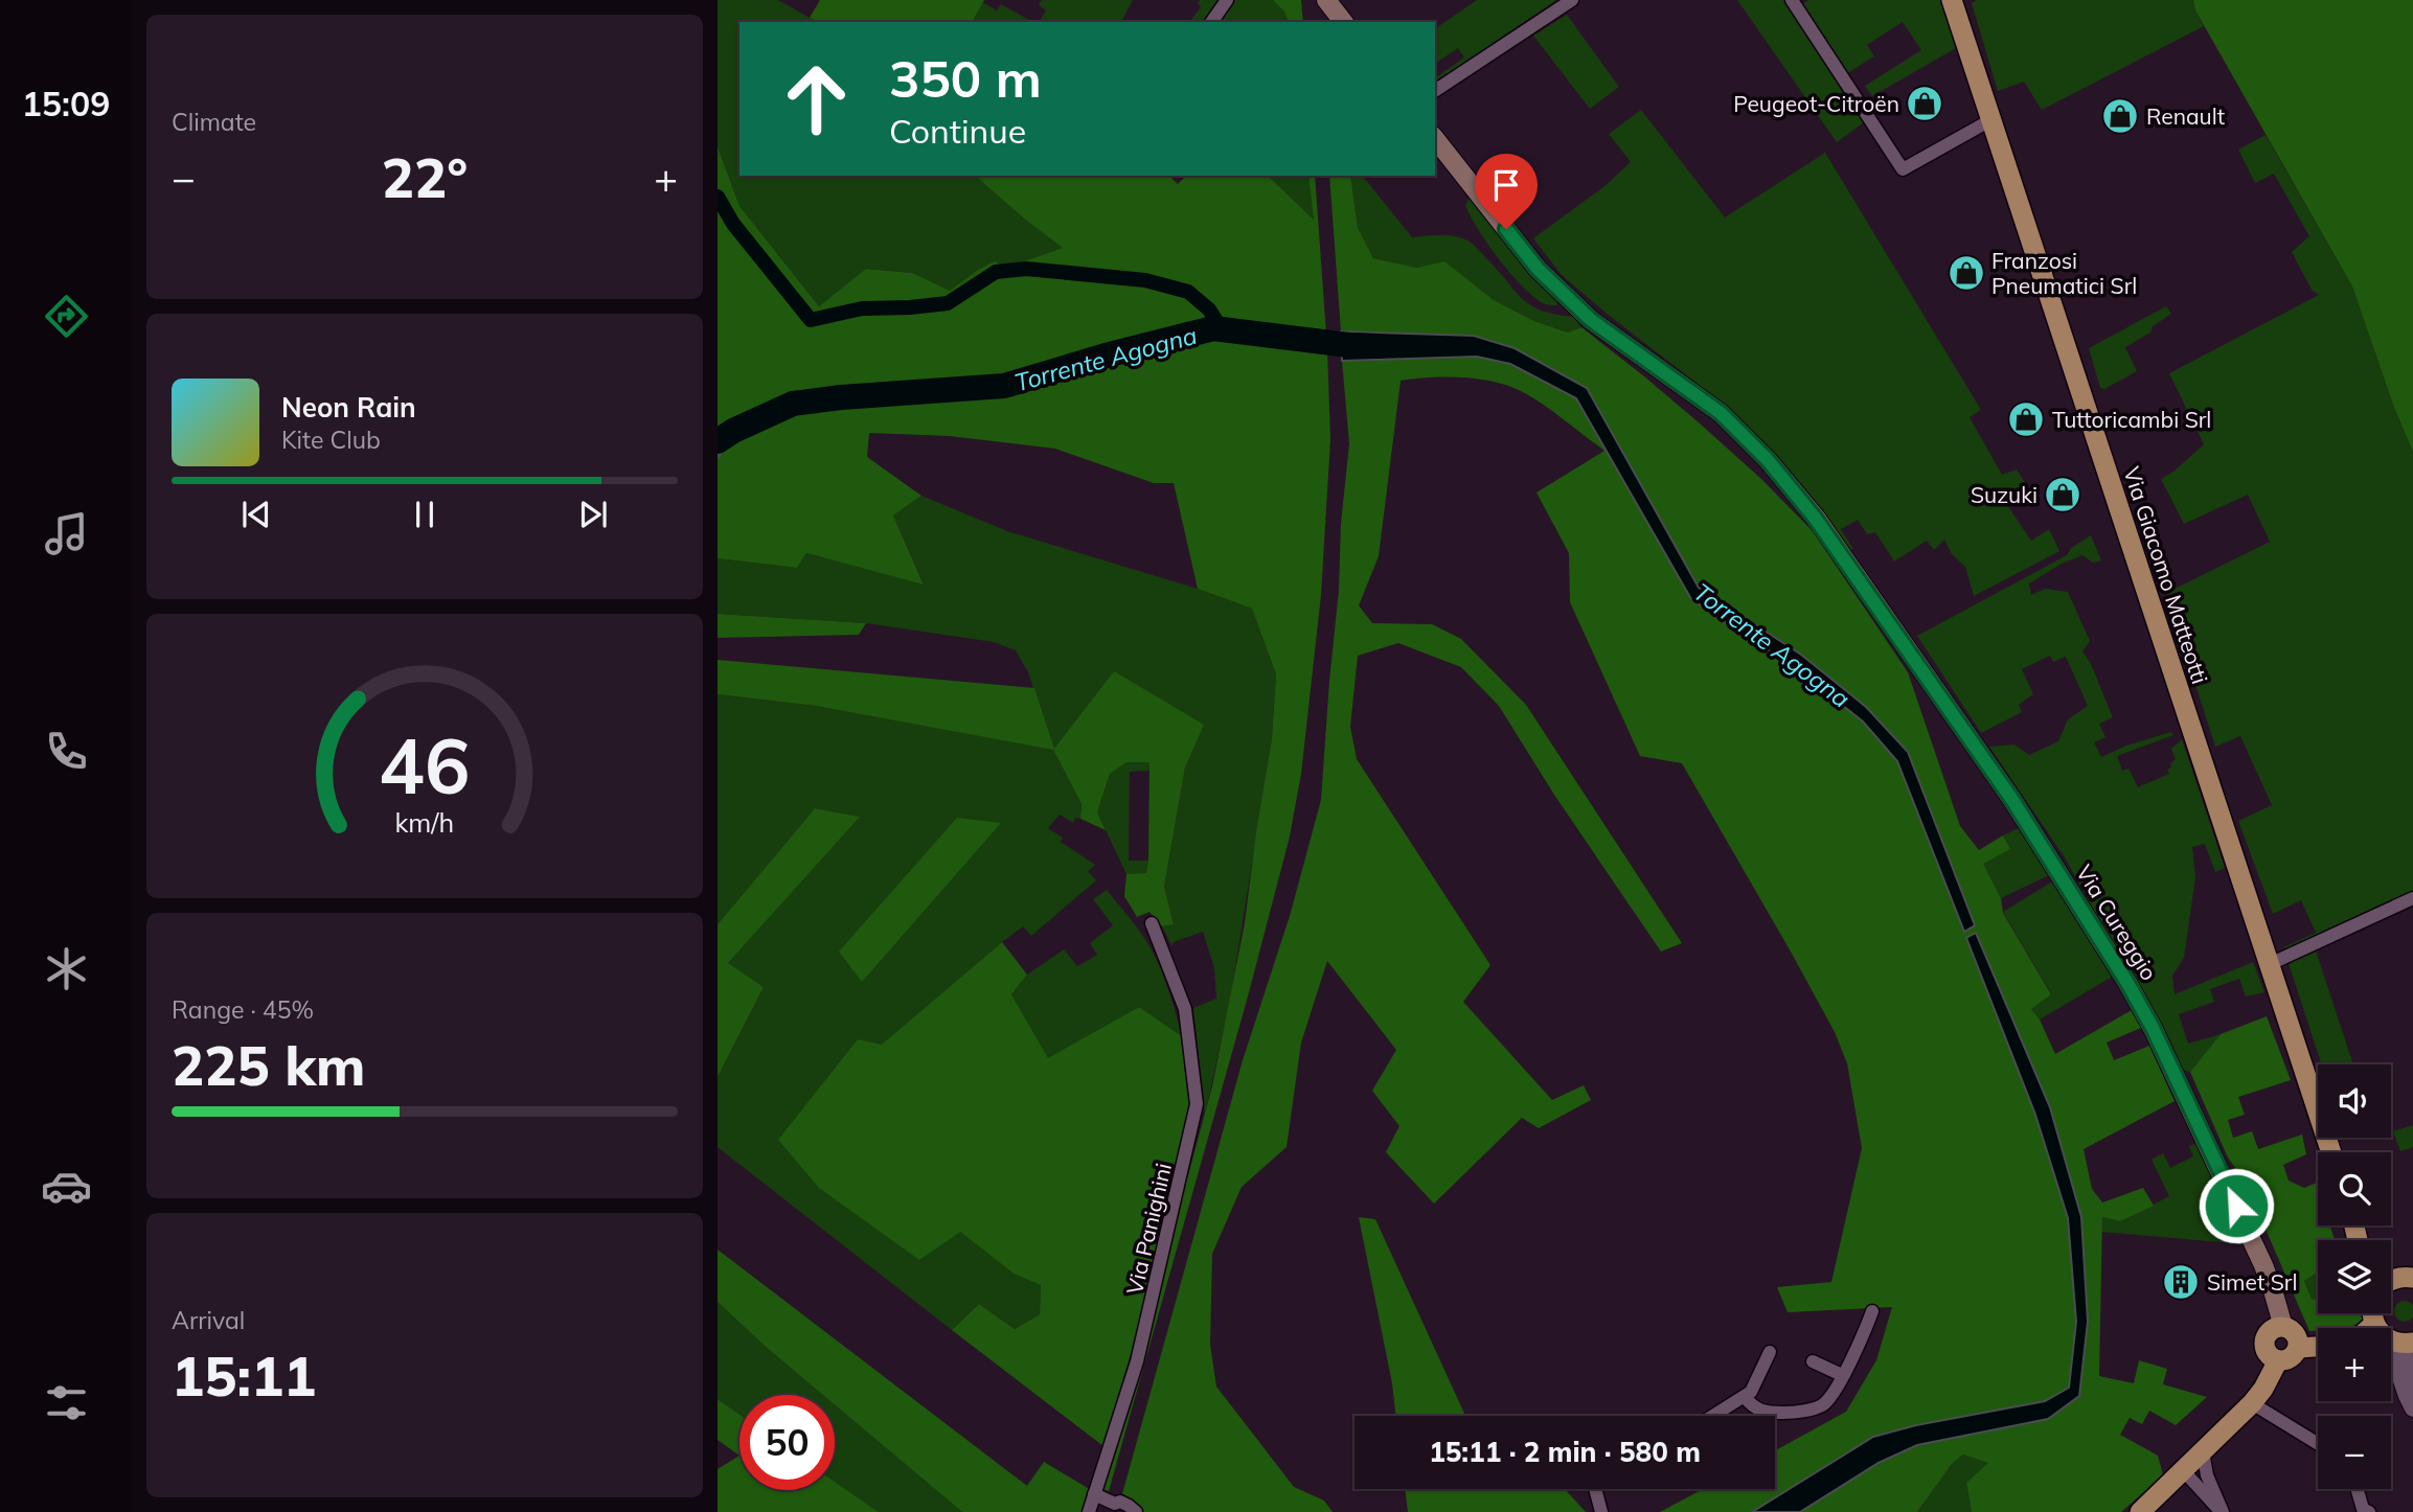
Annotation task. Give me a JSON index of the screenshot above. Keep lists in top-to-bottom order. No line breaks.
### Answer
{"streets":{"main road":["Via Giacomo Matteotti","Via Cureggio"],"street":["Via Panighini"]},"water":["Torrente Agogna"],"places":{"shop":["Peugeot-Citroën","Renault","Franzosi Pneumatici Srl","Tuttoricambi Srl","Suzuki"],"building":["Simet Srl"]},"page":{"tabs":"15:09","tile":["Climate",["Range · 45%","225 km"],["Arrival","15:11"]],"turn":["350 m","Continue"],"heat":["−","22°","+"],"song":["Neon Rain","Kite Club"],"map_buttons":["+","−"],"limit":"50","trip":"15:11 · 2 min · 580 m","gauge":["46","km/h"]}}
